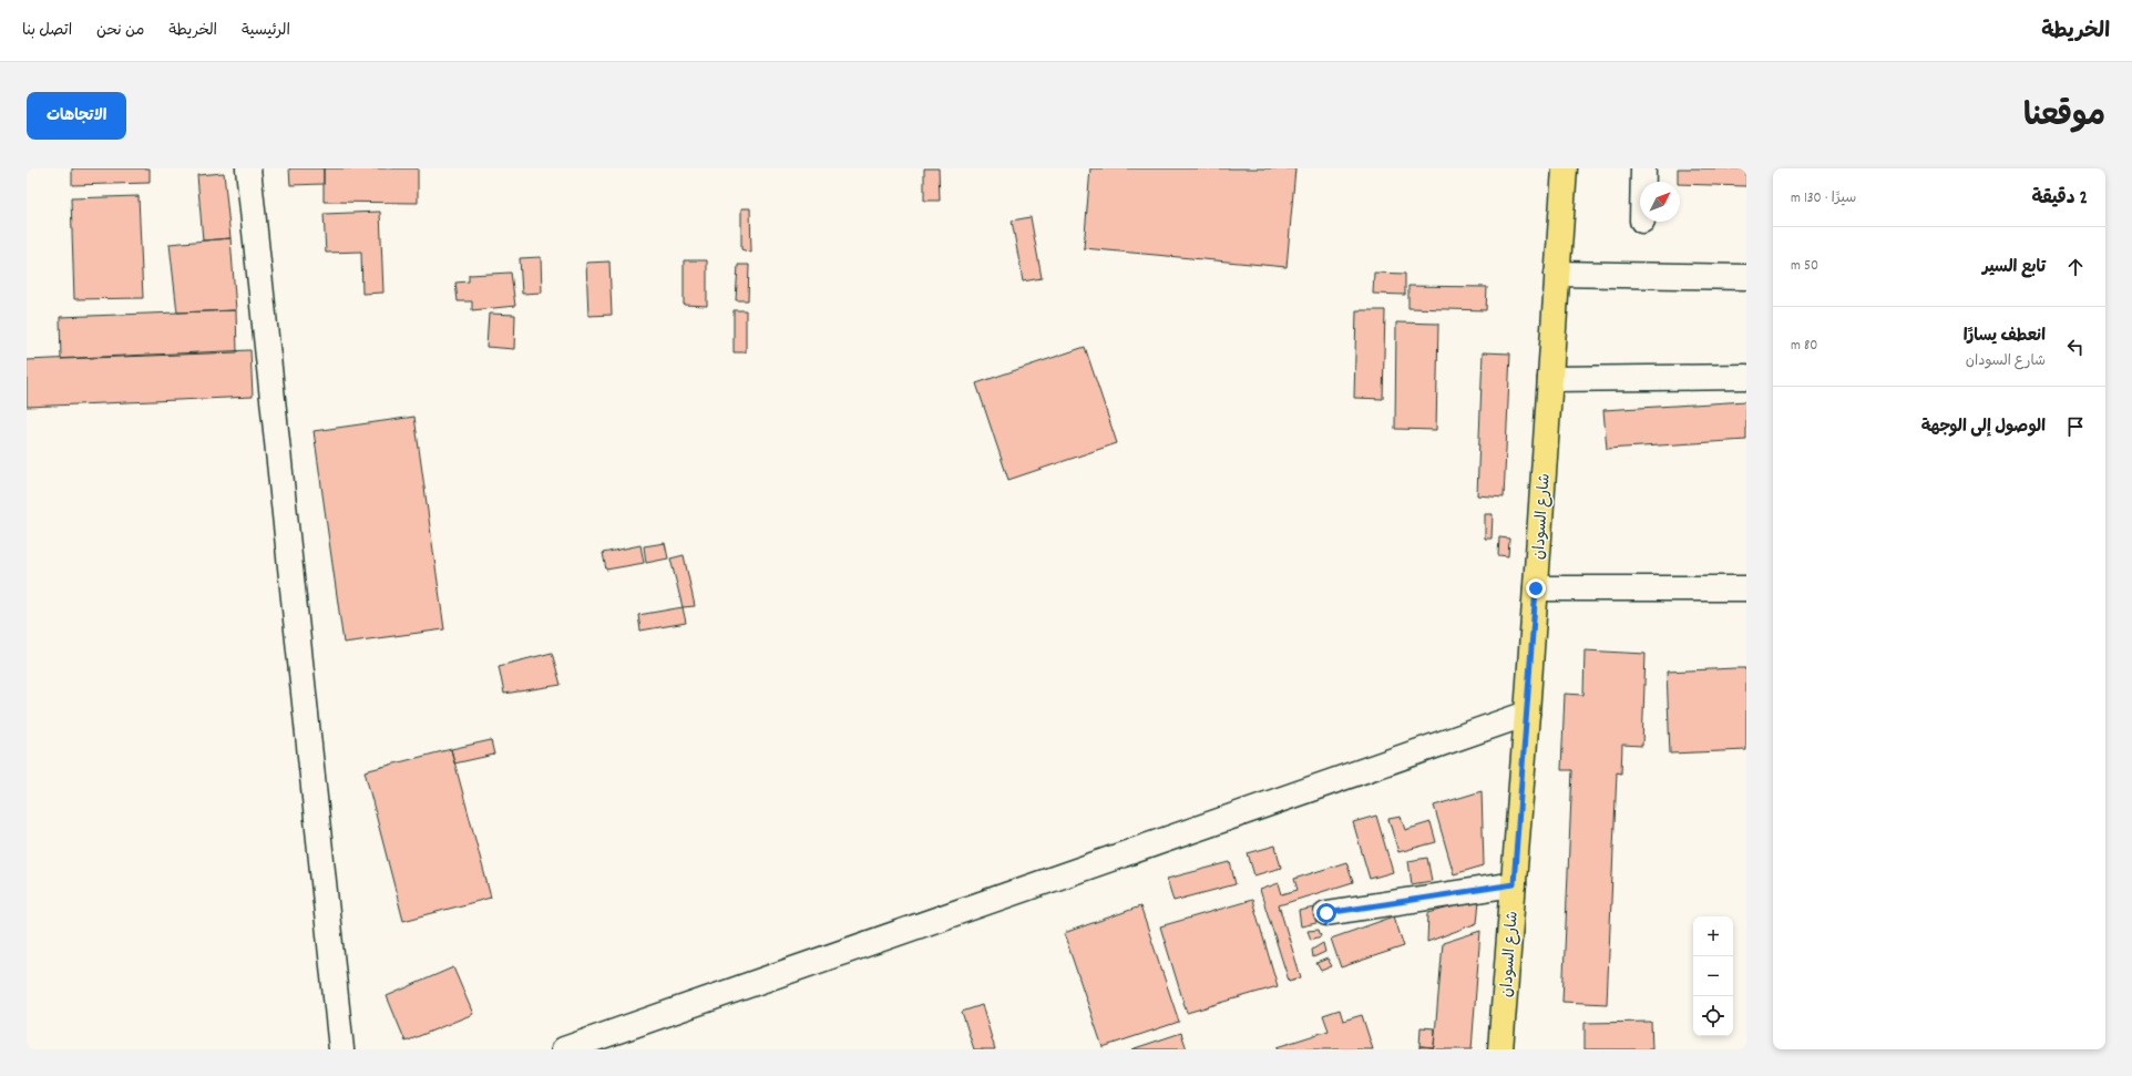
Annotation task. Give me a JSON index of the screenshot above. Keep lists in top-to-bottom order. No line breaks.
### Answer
{"streets":{"main road":["شارع السودان"]},"north":"top right","page":{"header":"الخريطة","nav":["الرئيسية","الخريطة","من نحن","اتصل بنا"],"title":"موقعنا","buttons":"الاتجاهات","heading":["2 دقيقة","سيرًا · 130 m"],"list":[["تابع السير","50 m"],["انعطف يسارًا","شارع السودان","80 m"],"الوصول إلى الوجهة"],"map_buttons":["+","−"]}}
